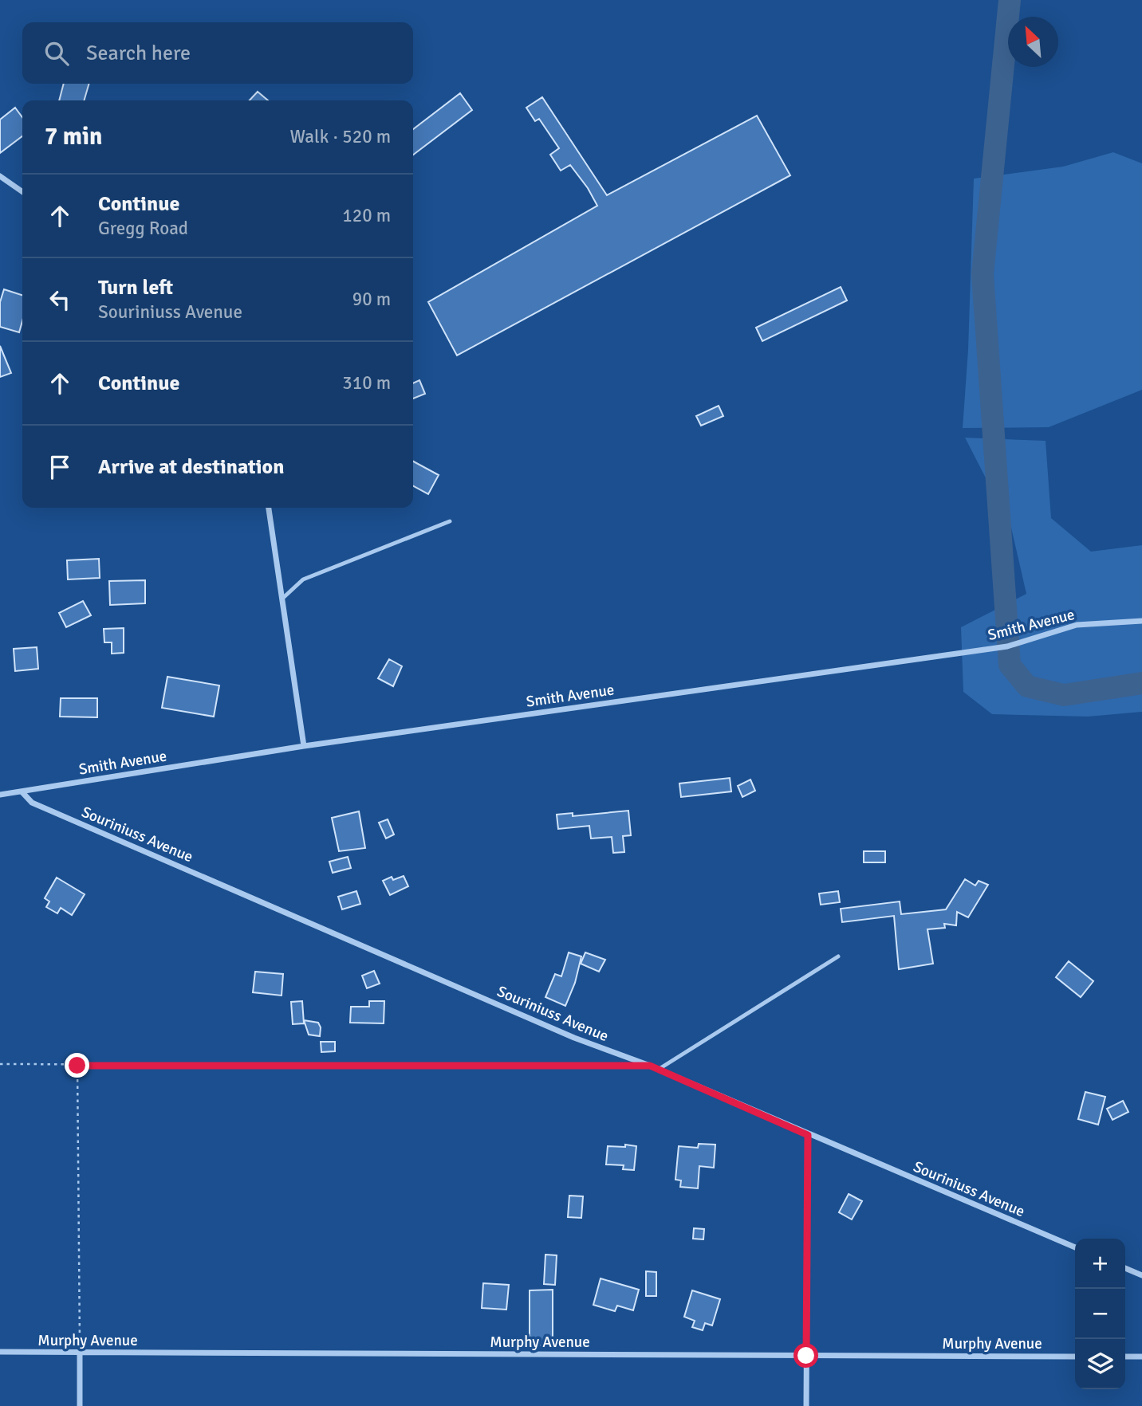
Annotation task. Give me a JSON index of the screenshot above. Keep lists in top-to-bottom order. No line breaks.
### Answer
{"streets":{"street":["Smith Avenue","Souriniuss Avenue","Murphy Avenue"]},"crossings":[["Smith Avenue","Souriniuss Avenue"]],"north":"top left","page":{"search":"Search here","heading":["7 min","Walk · 520 m"],"list":[["Continue","Gregg Road","120 m"],["Turn left","Souriniuss Avenue","90 m"],["Continue","310 m"],"Arrive at destination"],"map_buttons":["+","−"]}}
